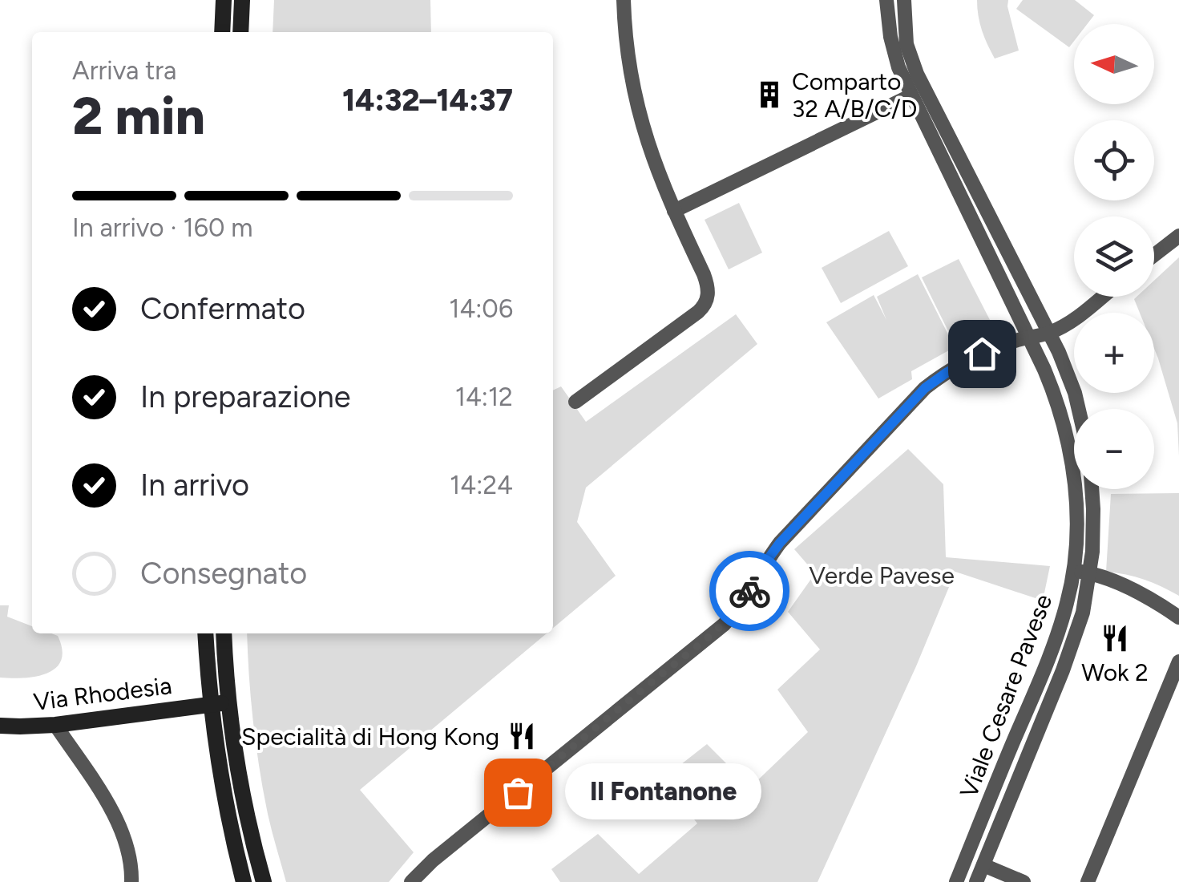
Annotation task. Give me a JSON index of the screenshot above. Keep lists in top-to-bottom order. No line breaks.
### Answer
{"streets":{"main road":["Via Rhodesia"],"street":["Viale Cesare Pavese"]},"parks":["Verde Pavese"],"places":{"building":["Comparto 32 A/B/C/D"],"restaurant":["Wok 2","Specialità di Hong Kong"],"other":["Il Fontanone"]},"north":"left","page":{"map_buttons":["+","−"],"heading":["2 min","Arriva tra","14:32–14:37"],"bar":"In arrivo · 160 m","list":[["Confermato","14:06"],["In preparazione","14:12"],["In arrivo","14:24"],"Consegnato"],"bubble":"Il Fontanone"}}
